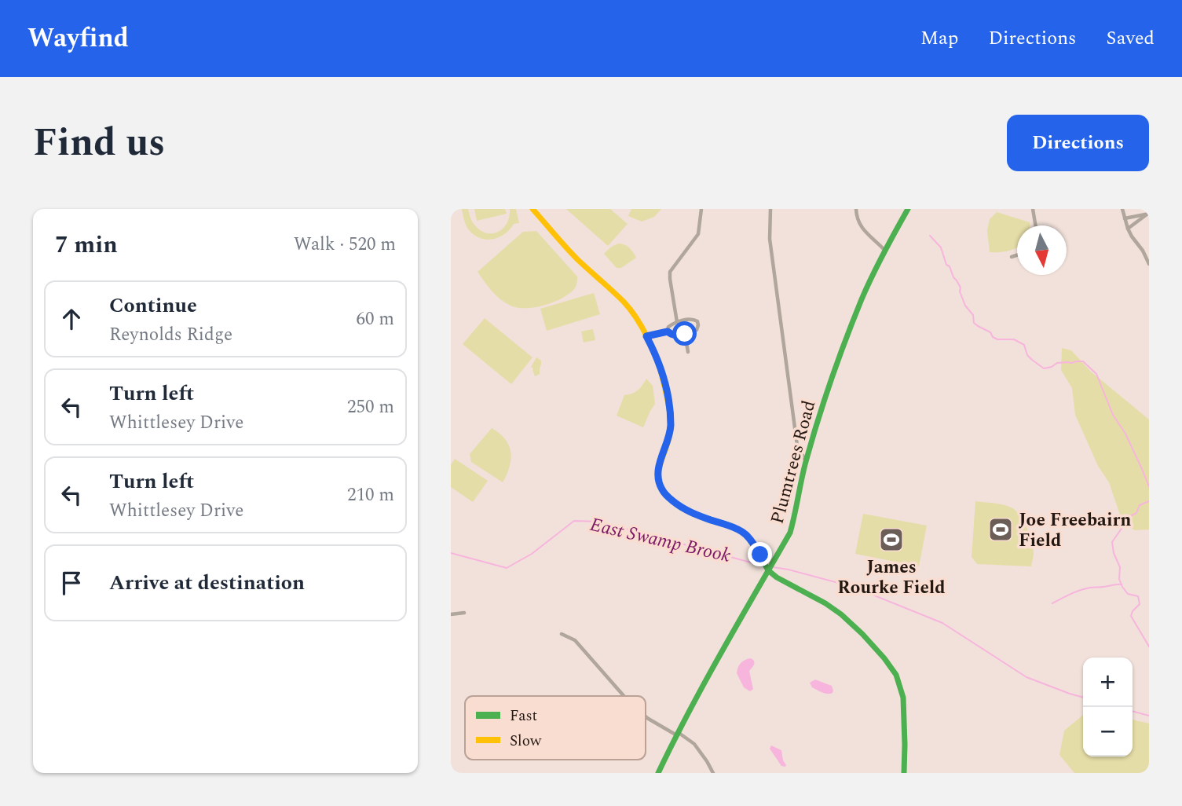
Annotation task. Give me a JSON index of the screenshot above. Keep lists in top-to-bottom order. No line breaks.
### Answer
{"streets":{"street":["Plumtrees Road"]},"water":["East Swamp Brook"],"places":{"sports":["Joe Freebairn Field","James Rourke Field"]},"legend":["Fast","Slow"],"north":"bottom","page":{"header":"Wayfind","nav":["Map","Directions","Saved"],"title":"Find us","buttons":"Directions","heading":["7 min","Walk · 520 m"],"list":[["Continue","Reynolds Ridge","60 m"],["Turn left","Whittlesey Drive","250 m"],["Turn left","Whittlesey Drive","210 m"],"Arrive at destination"],"map_buttons":["+","−"]}}
